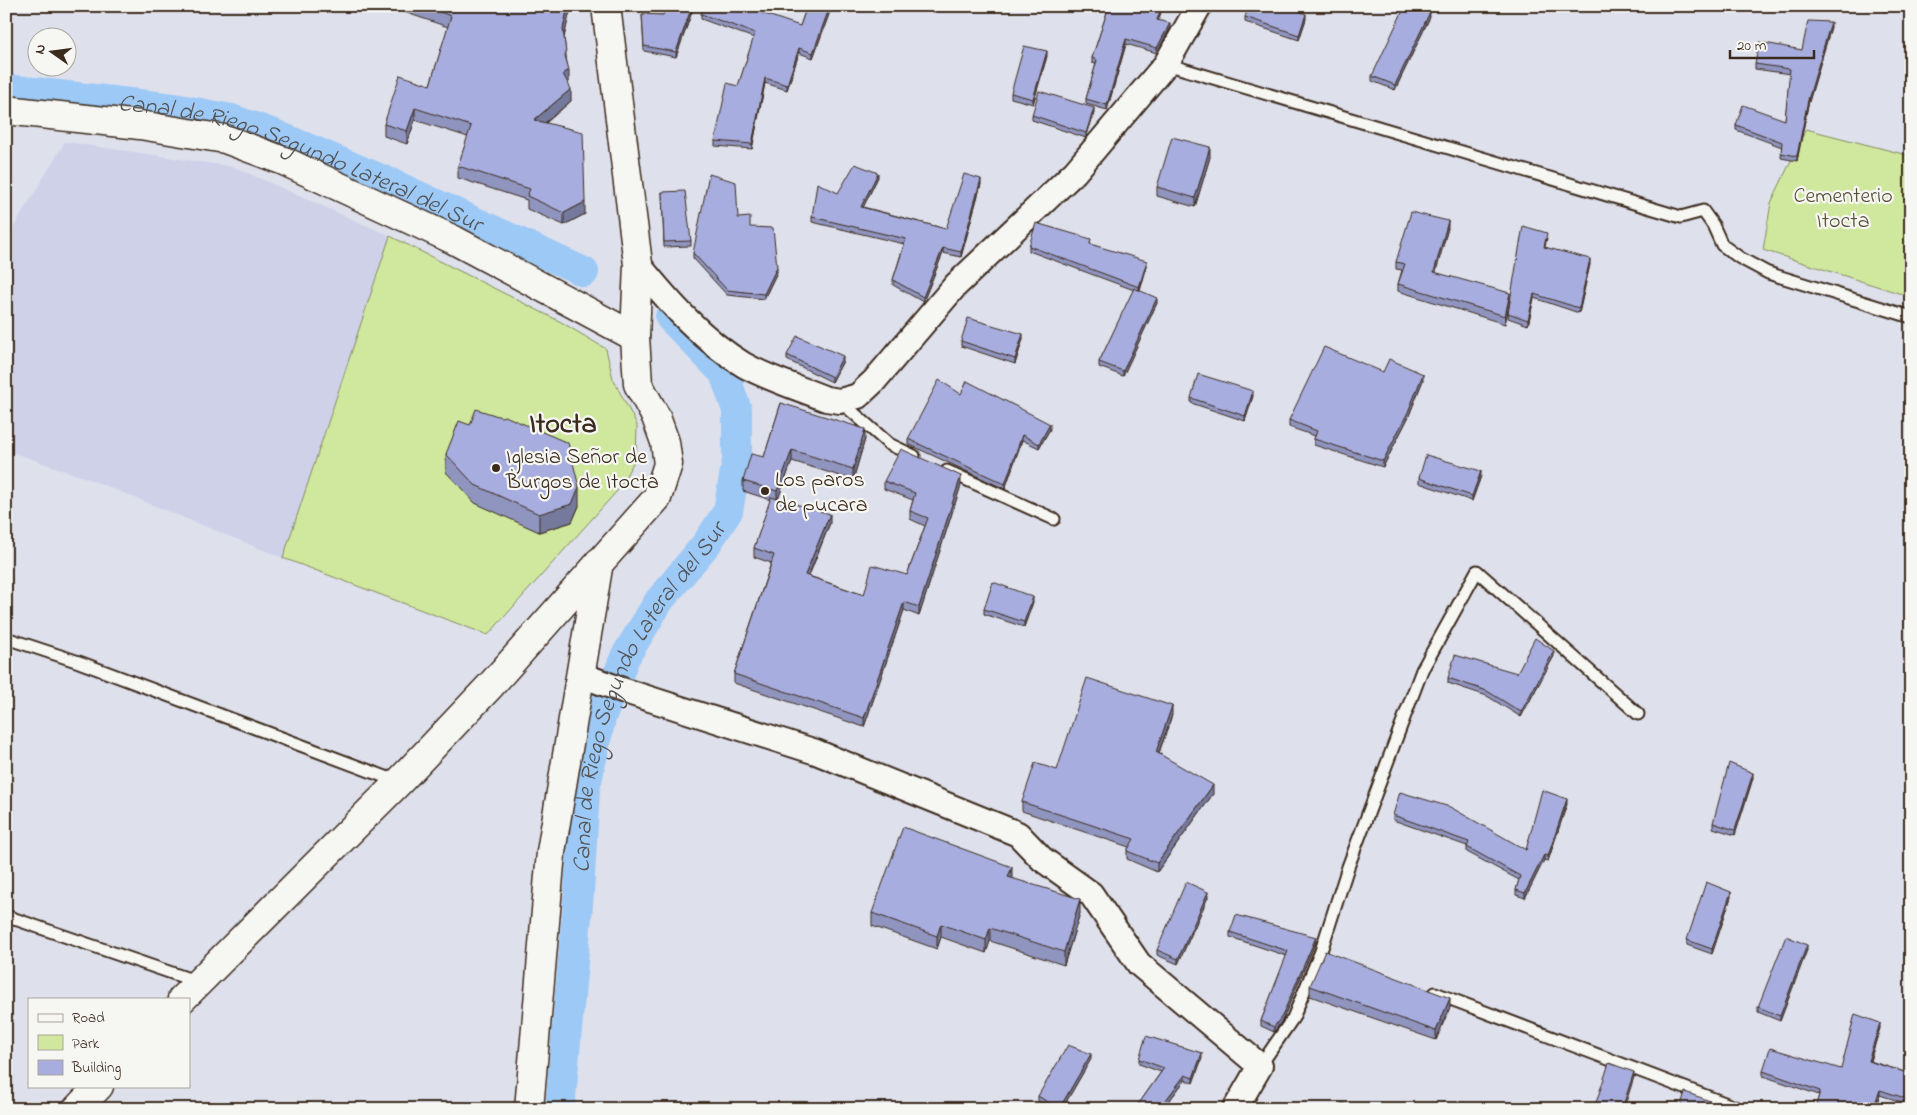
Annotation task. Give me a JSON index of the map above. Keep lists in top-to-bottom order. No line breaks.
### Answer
{"districts":["Itocta"],"water":["Canal de Riego Segundo Lateral del Sur"],"parks":["Cementerio Itocta"],"places":["Iglesia Señor de Burgos de Itocta","Los paros de pucara"],"legend":["Road","Park","Building"],"scale_bar":"20 m","north":"left"}
